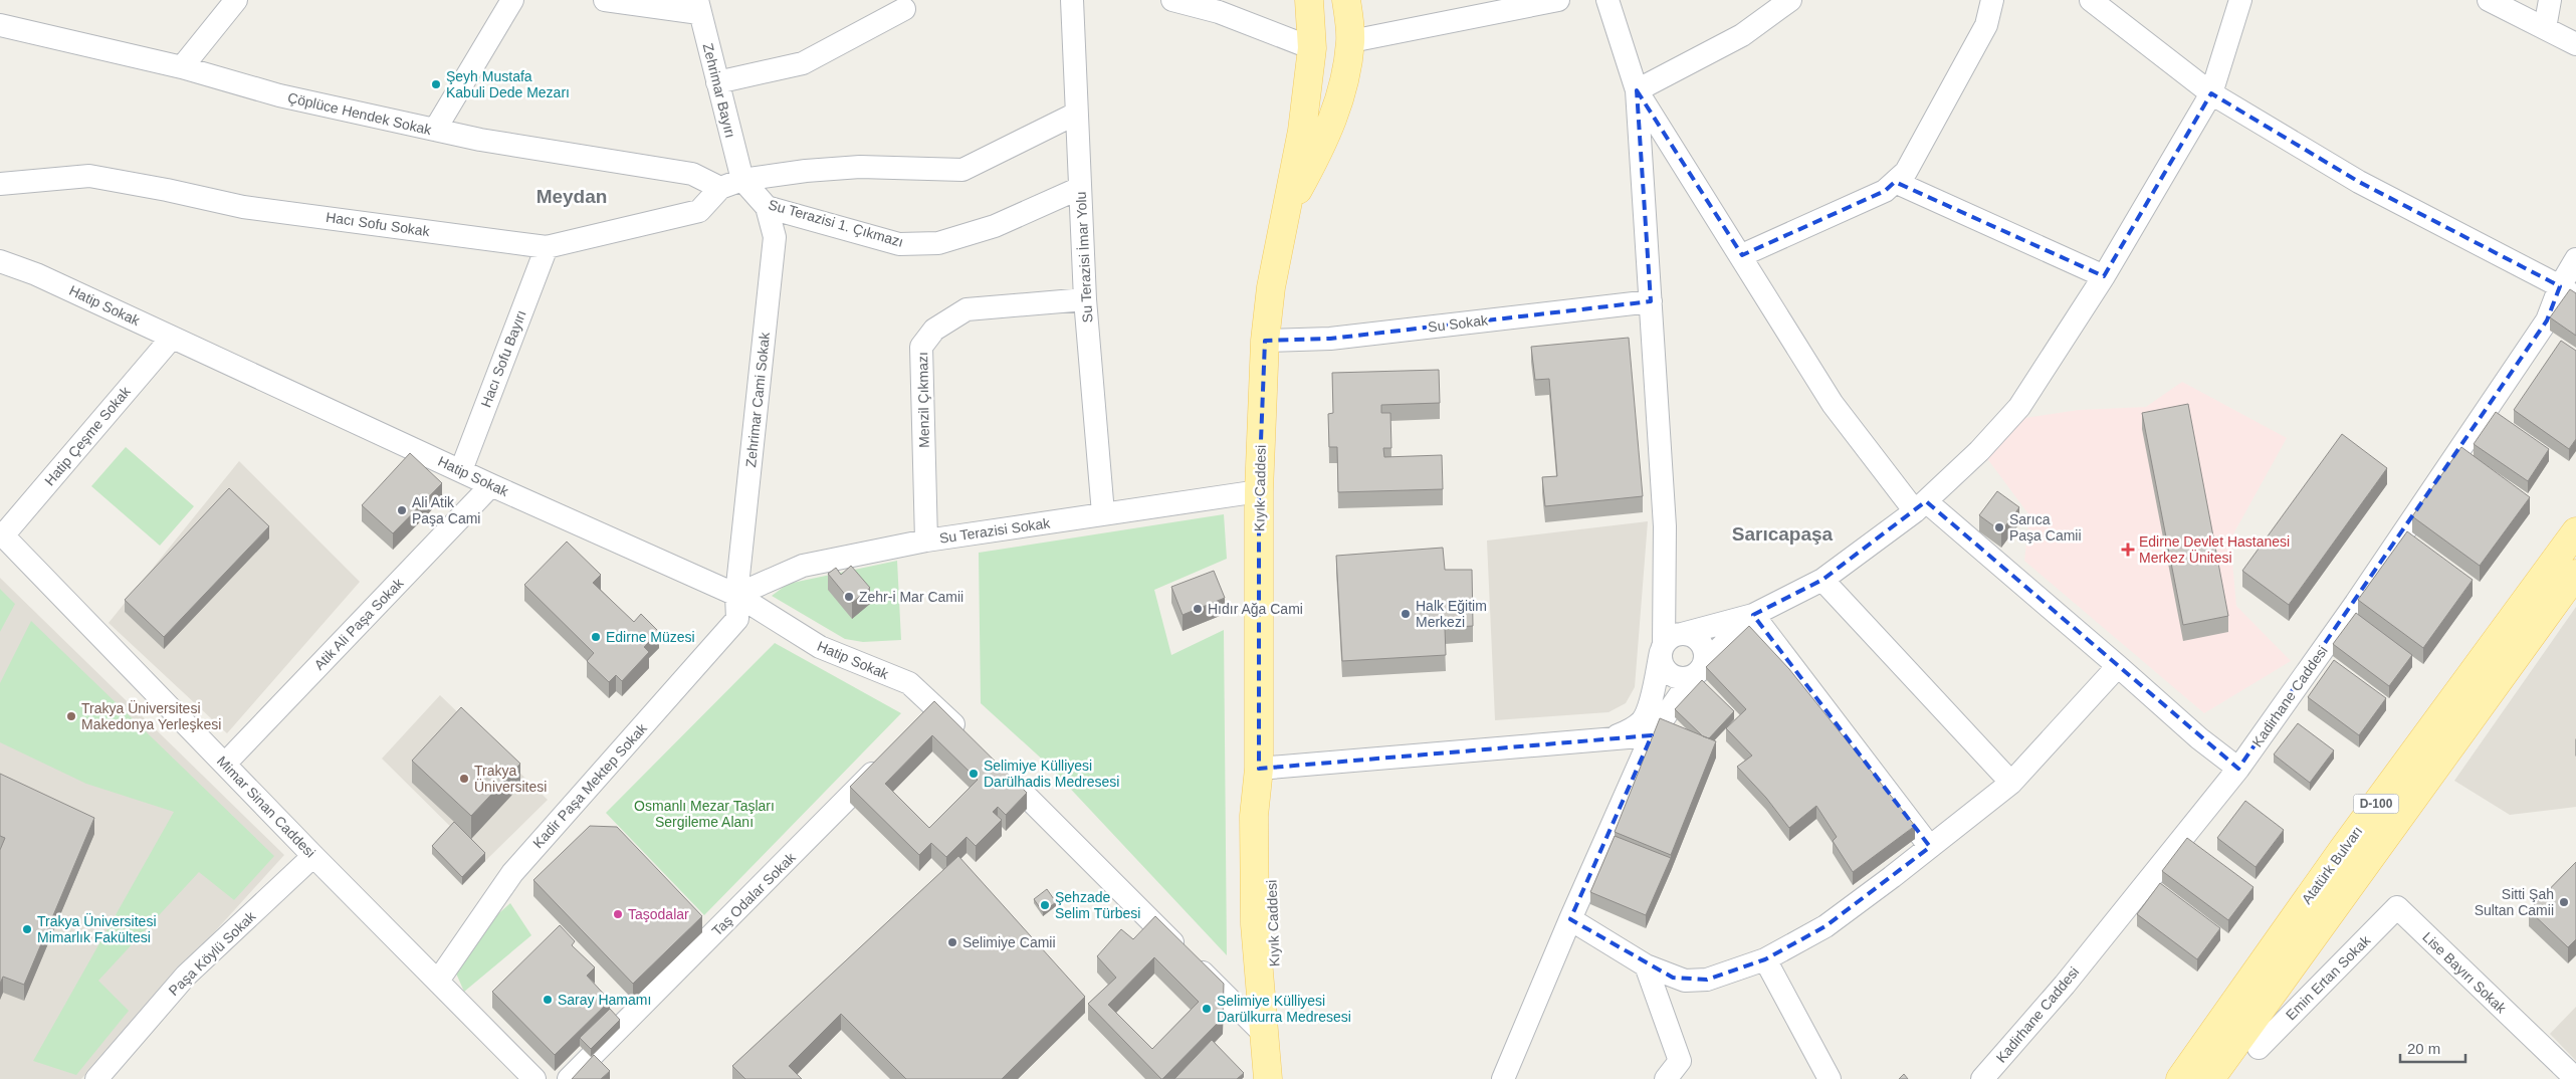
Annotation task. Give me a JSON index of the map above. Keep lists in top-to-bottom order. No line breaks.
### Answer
{"streets":{"main road":["Kıyık Caddesi","D-100","Atatürk Bulvarı"],"street":["Zehrimar Bayırı","Çöplüce Hendek Sokak","Su Terazisi 1. Çıkmazı","Hacı Sofu Sokak","Su Terazisi İmar Yolu","Hatip Sokak","Su Sokak","Hacı Sofu Bayırı","Zehrimar Cami Sokak","Menzil Çıkmazı","Hatip Çeşme Sokak","Su Terazisi Sokak","Atik Ali Paşa Sokak","Kadirhane Caddesi","Kadir Paşa Mektep Sokak","Mimar Sinan Caddesi","Taş Odalar Sokak","Paşa Köylü Sokak","Lise Bayırı Sokak","Emin Ertan Sokak"]},"crossings":[["Zehrimar Bayırı","Su Terazisi 1. Çıkmazı"],["Zehrimar Bayırı","Hacı Sofu Sokak"],["Çöplüce Hendek Sokak","Hacı Sofu Sokak"],["Su Terazisi 1. Çıkmazı","Hacı Sofu Sokak"],["Su Terazisi 1. Çıkmazı","Su Terazisi İmar Yolu"],["Su Terazisi 1. Çıkmazı","Zehrimar Cami Sokak"],["Hacı Sofu Sokak","Su Terazisi İmar Yolu"],["Hacı Sofu Sokak","Hacı Sofu Bayırı"],["Su Terazisi İmar Yolu","Menzil Çıkmazı"],["Su Terazisi İmar Yolu","Su Terazisi Sokak"],["Hatip Sokak","Hacı Sofu Bayırı"],["Hatip Sokak","Zehrimar Cami Sokak"],["Hatip Sokak","Hatip Çeşme Sokak"],["Hatip Sokak","Su Terazisi Sokak"],["Hatip Sokak","Atik Ali Paşa Sokak"],["Hatip Sokak","Kadir Paşa Mektep Sokak"],["Su Sokak","Kıyık Caddesi"],["Zehrimar Cami Sokak","Su Terazisi Sokak"],["Zehrimar Cami Sokak","Kadir Paşa Mektep Sokak"],["Menzil Çıkmazı","Su Terazisi Sokak"],["Hatip Çeşme Sokak","Mimar Sinan Caddesi"],["Kıyık Caddesi","Su Terazisi Sokak"],["Su Terazisi Sokak","Kadir Paşa Mektep Sokak"],["Atik Ali Paşa Sokak","Mimar Sinan Caddesi"],["Kadir Paşa Mektep Sokak","Mimar Sinan Caddesi"],["Mimar Sinan Caddesi","Paşa Köylü Sokak"],["Lise Bayırı Sokak","Emin Ertan Sokak"]],"districts":["Meydan","Sarıcapaşa"],"parks":["Osmanlı Mezar Taşları Sergileme Alanı"],"places":{"other":["Şeyh Mustafa Kabuli Dede Mezarı","Ali Atik Paşa Cami","Sarıca Paşa Camii","Zehr-i Mar Camii","Hıdır Ağa Cami","Halk Eğitim Merkezi","Edirne Müzesi","Trakya Üniversitesi Makedonya Yerleşkesi","Selimiye Külliyesi Darülhadis Medresesi","Trakya Üniversitesi","Sitti Şah Sultan Camii","Şehzade Selim Türbesi","Taşodalar","Trakya Üniversitesi Mimarlık Fakültesi","Selimiye Camii","Saray Hamamı","Selimiye Külliyesi Darülkurra Medresesi"],"health":["Edirne Devlet Hastanesi Merkez Ünitesi"]},"scale_bar":"20 m"}
